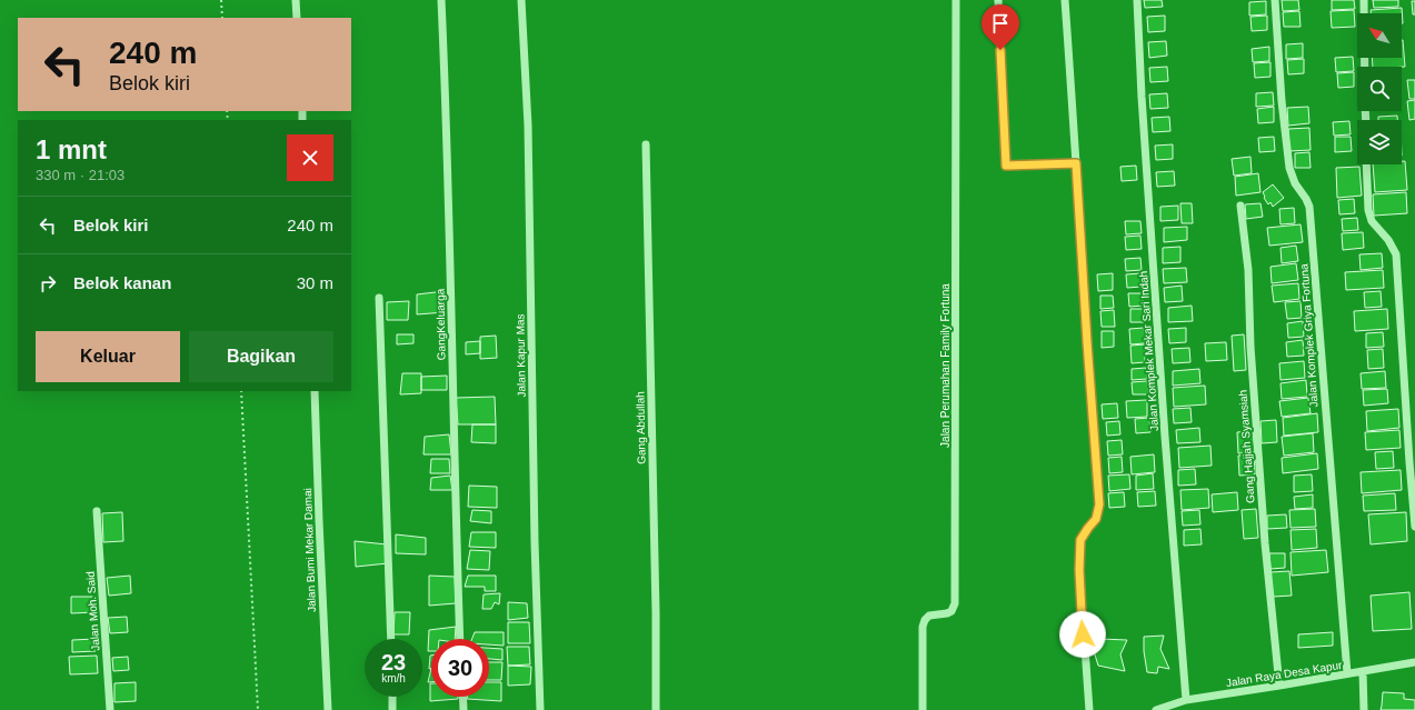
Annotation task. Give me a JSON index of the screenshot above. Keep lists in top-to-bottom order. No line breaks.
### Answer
{"streets":{"street":["GangKeluarga","Jalan Komplek Griya Fortuna","Jalan Komplek Mekar Sari Indah","Jalan Kapur Mas","Jalan Perumahan Family Fortuna","Gang Abdullah","Gang Hajjah Syamsiah","Jalan Bumi Mekar Damai","Jalan Moh. Said","Jalan Raya Desa Kapur"]},"crossings":[["Jalan Komplek Griya Fortuna","Jalan Raya Desa Kapur"],["Jalan Komplek Mekar Sari Indah","Jalan Raya Desa Kapur"],["Gang Hajjah Syamsiah","Jalan Raya Desa Kapur"]],"north":"top left","page":{"turn":["240 m","Belok kiri"],"heading":["1 mnt","330 m · 21:03"],"list":[{"name":"Belok kiri","value":"240 m"},{"name":"Belok kanan","value":"30 m"}],"buttons":["Keluar","Bagikan"],"speed":"23 km/h","limit":"30"}}
